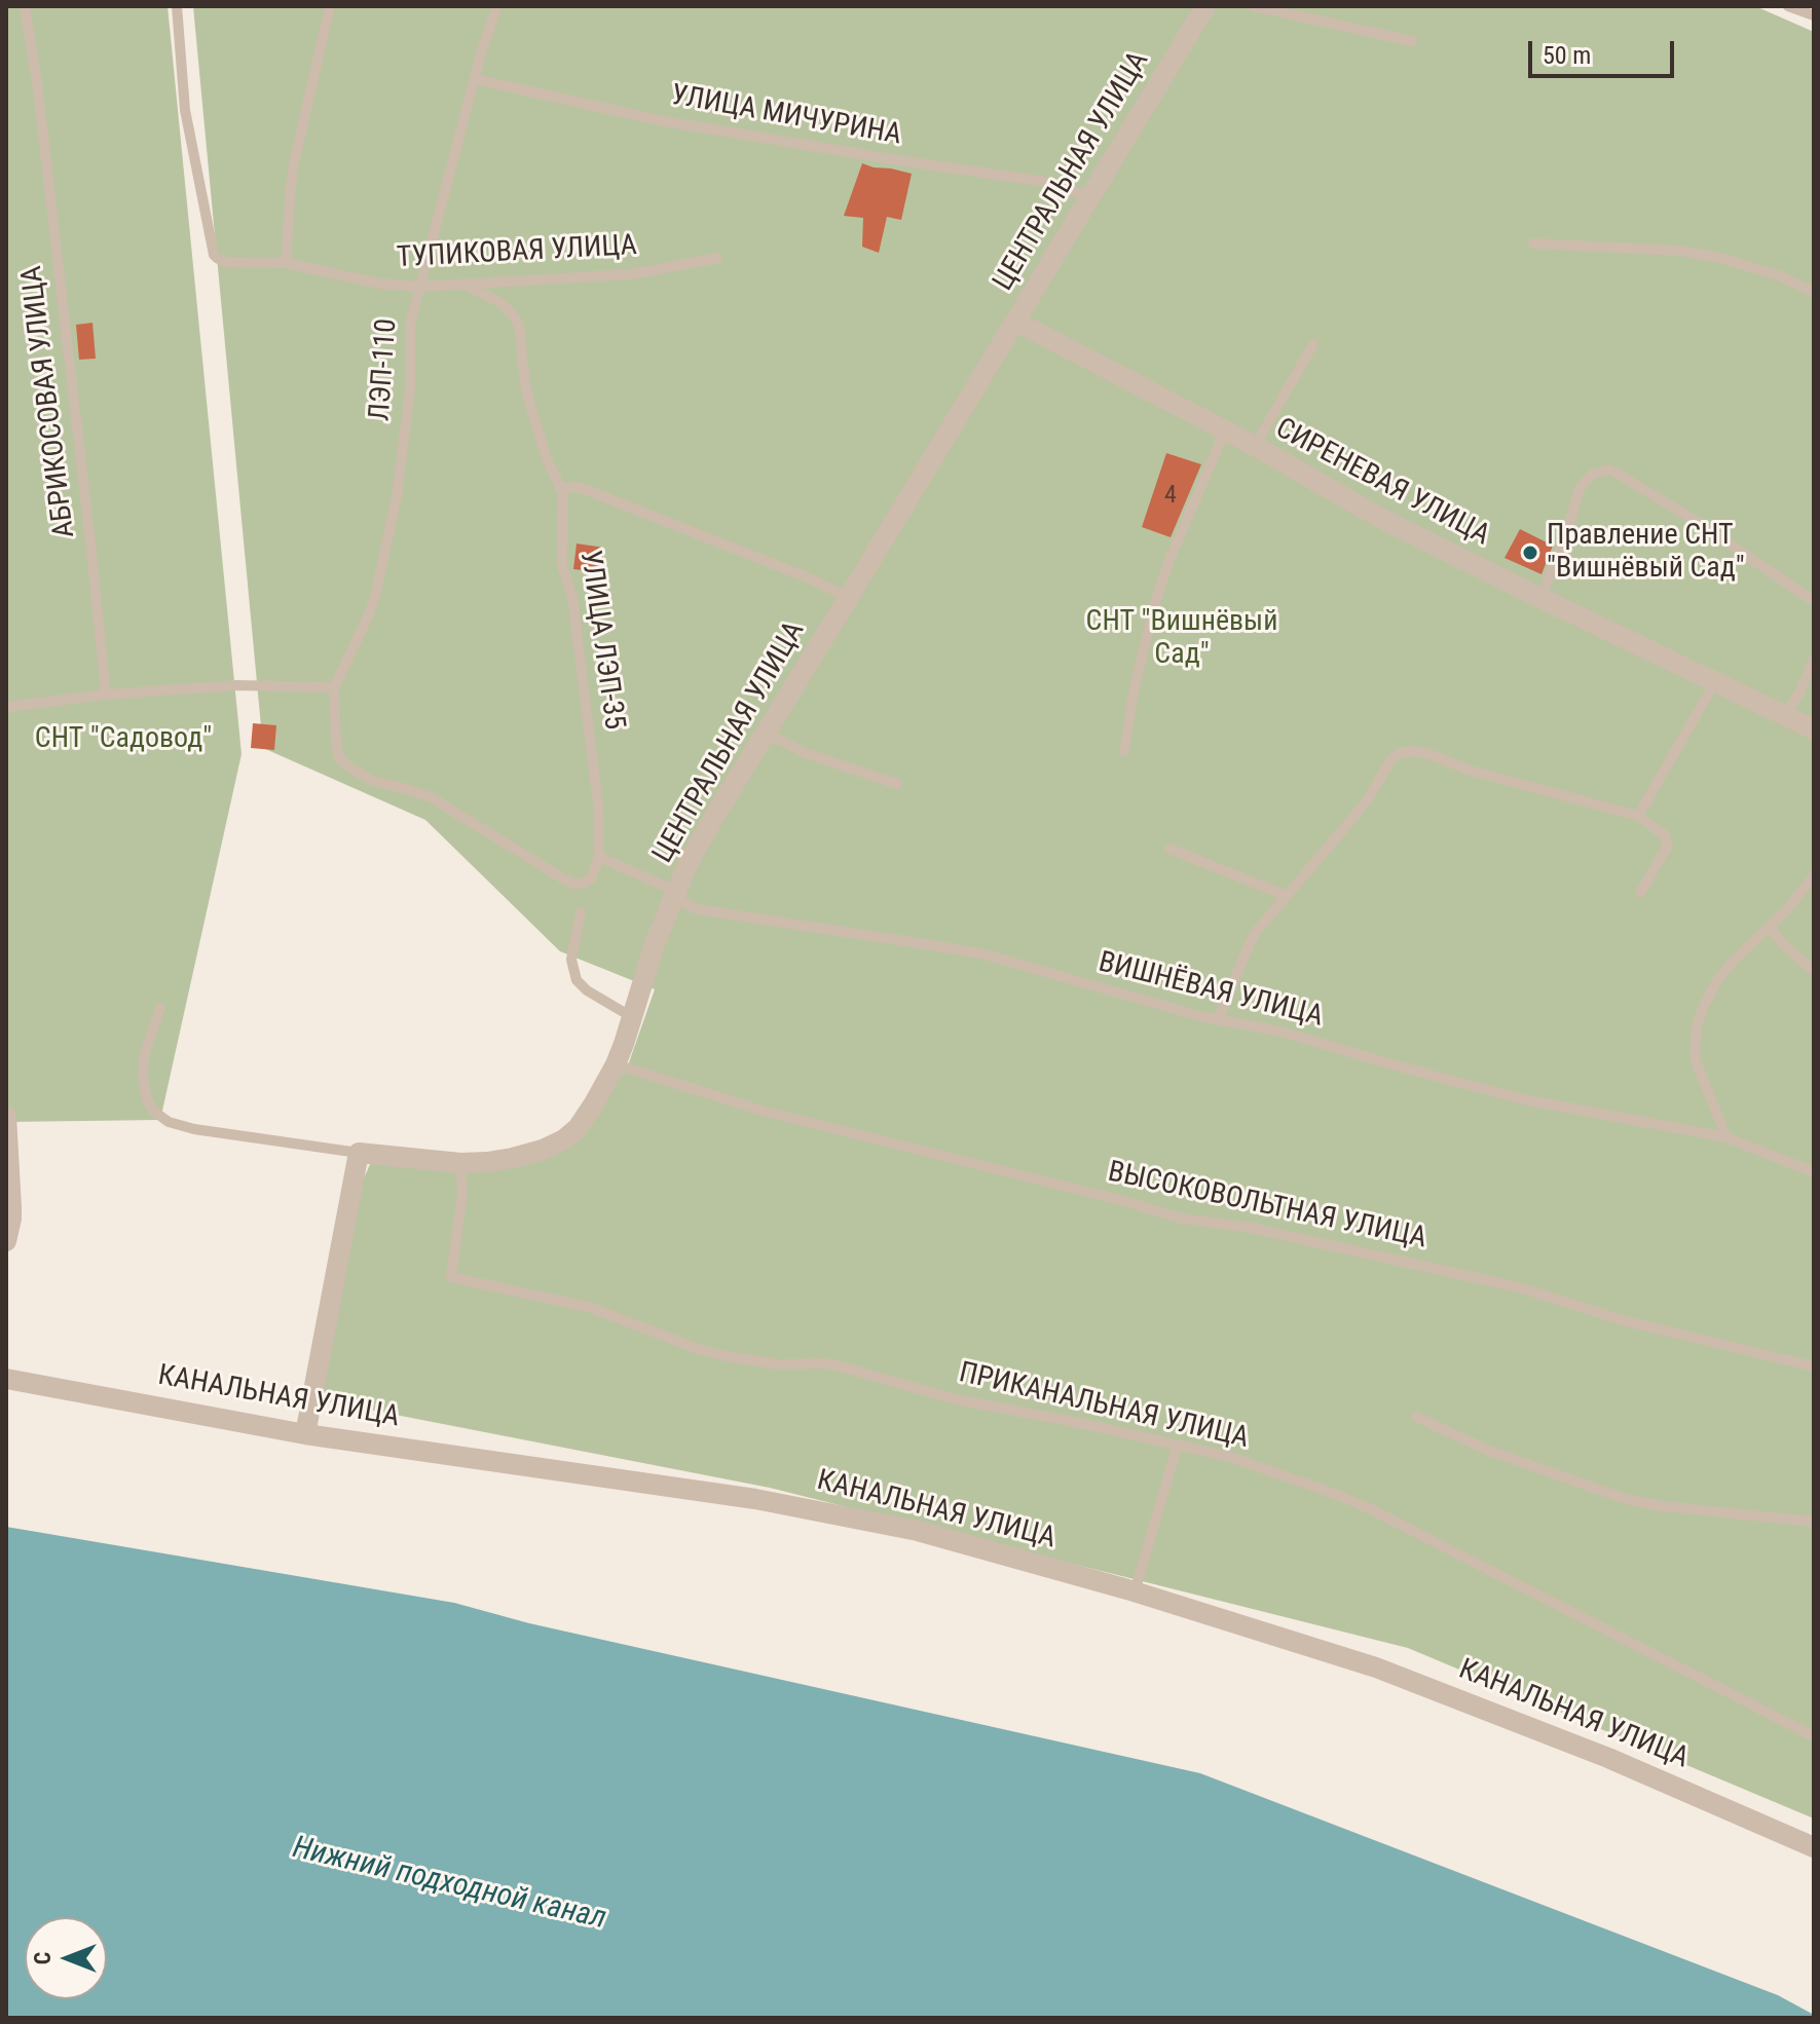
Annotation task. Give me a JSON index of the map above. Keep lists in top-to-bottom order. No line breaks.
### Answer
{"streets":{"street":["ЦЕНТРАЛЬНАЯ УЛИЦА","СИРЕНЕВАЯ УЛИЦА","КАНАЛЬНАЯ УЛИЦА"],"lane":["УЛИЦА МИЧУРИНА","ТУПИКОВАЯ УЛИЦА","ЛЭП-110","АБРИКОСОВАЯ УЛИЦА","УЛИЦА ЛЭП-35","ВИШНЁВАЯ УЛИЦА","ВЫСОКОВОЛЬТНАЯ УЛИЦА","ПРИКАНАЛЬНАЯ УЛИЦА"]},"crossings":[["УЛИЦА МИЧУРИНА","ЦЕНТРАЛЬНАЯ УЛИЦА"],["УЛИЦА МИЧУРИНА","ЛЭП-110"],["ЦЕНТРАЛЬНАЯ УЛИЦА","СИРЕНЕВАЯ УЛИЦА"],["ЦЕНТРАЛЬНАЯ УЛИЦА","ВИШНЁВАЯ УЛИЦА"],["ЦЕНТРАЛЬНАЯ УЛИЦА","ВЫСОКОВОЛЬТНАЯ УЛИЦА"],["ЦЕНТРАЛЬНАЯ УЛИЦА","ПРИКАНАЛЬНАЯ УЛИЦА"],["ТУПИКОВАЯ УЛИЦА","ЛЭП-110"],["ТУПИКОВАЯ УЛИЦА","УЛИЦА ЛЭП-35"],["УЛИЦА ЛЭП-35","ВИШНЁВАЯ УЛИЦА"]],"water":["Нижний подходной канал"],"parks":["СНТ \"Вишнёвый Сад\"","СНТ \"Садовод\""],"places":["Правление СНТ \"Вишнёвый Сад\""],"house_numbers":["4"],"scale_bar":"50 m","north":"left"}
